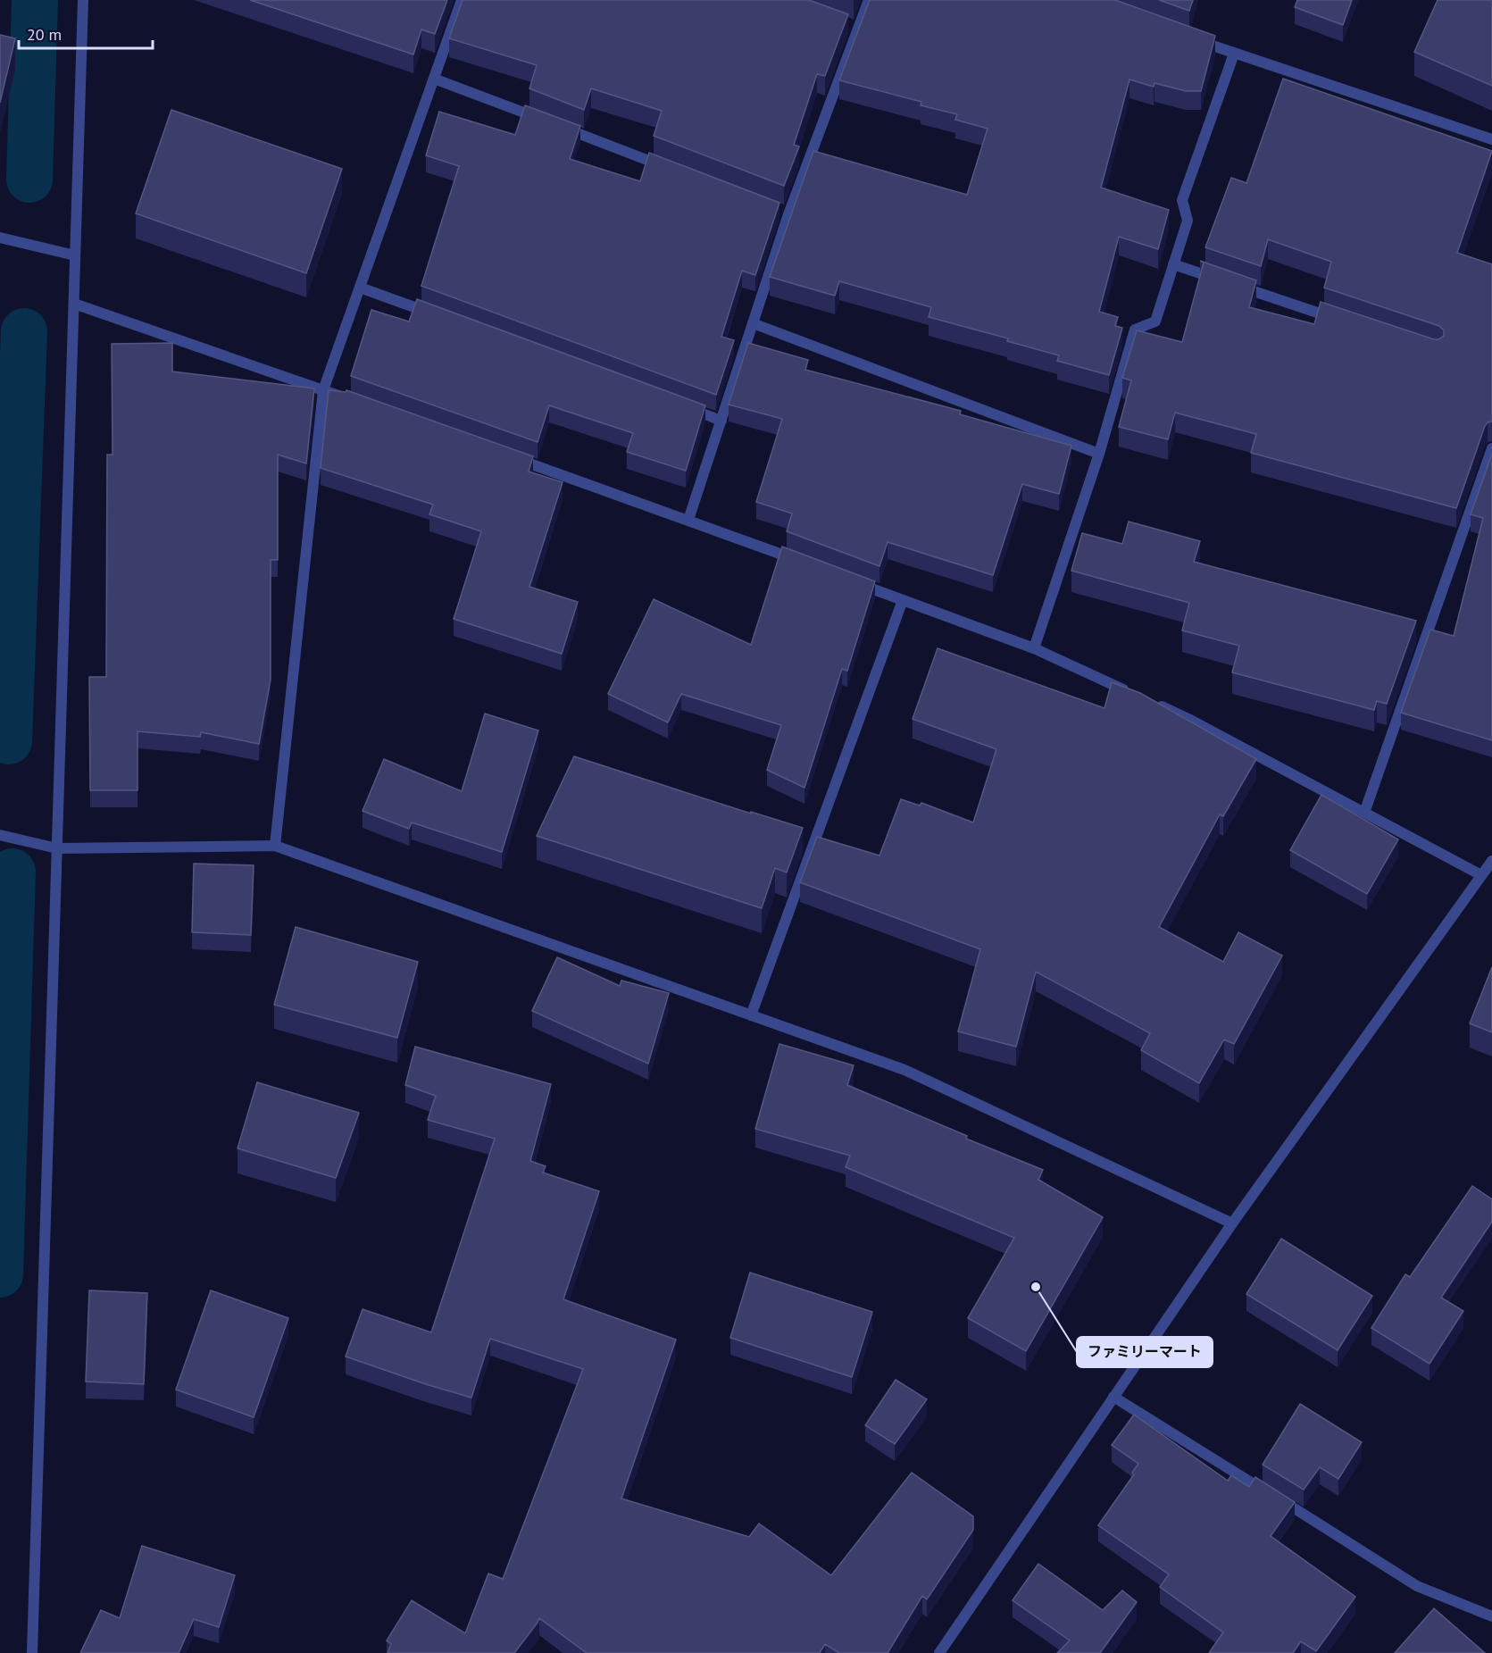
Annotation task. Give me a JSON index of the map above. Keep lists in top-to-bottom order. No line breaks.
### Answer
{"places":["ファミリーマート"],"scale_bar":"20 m"}
